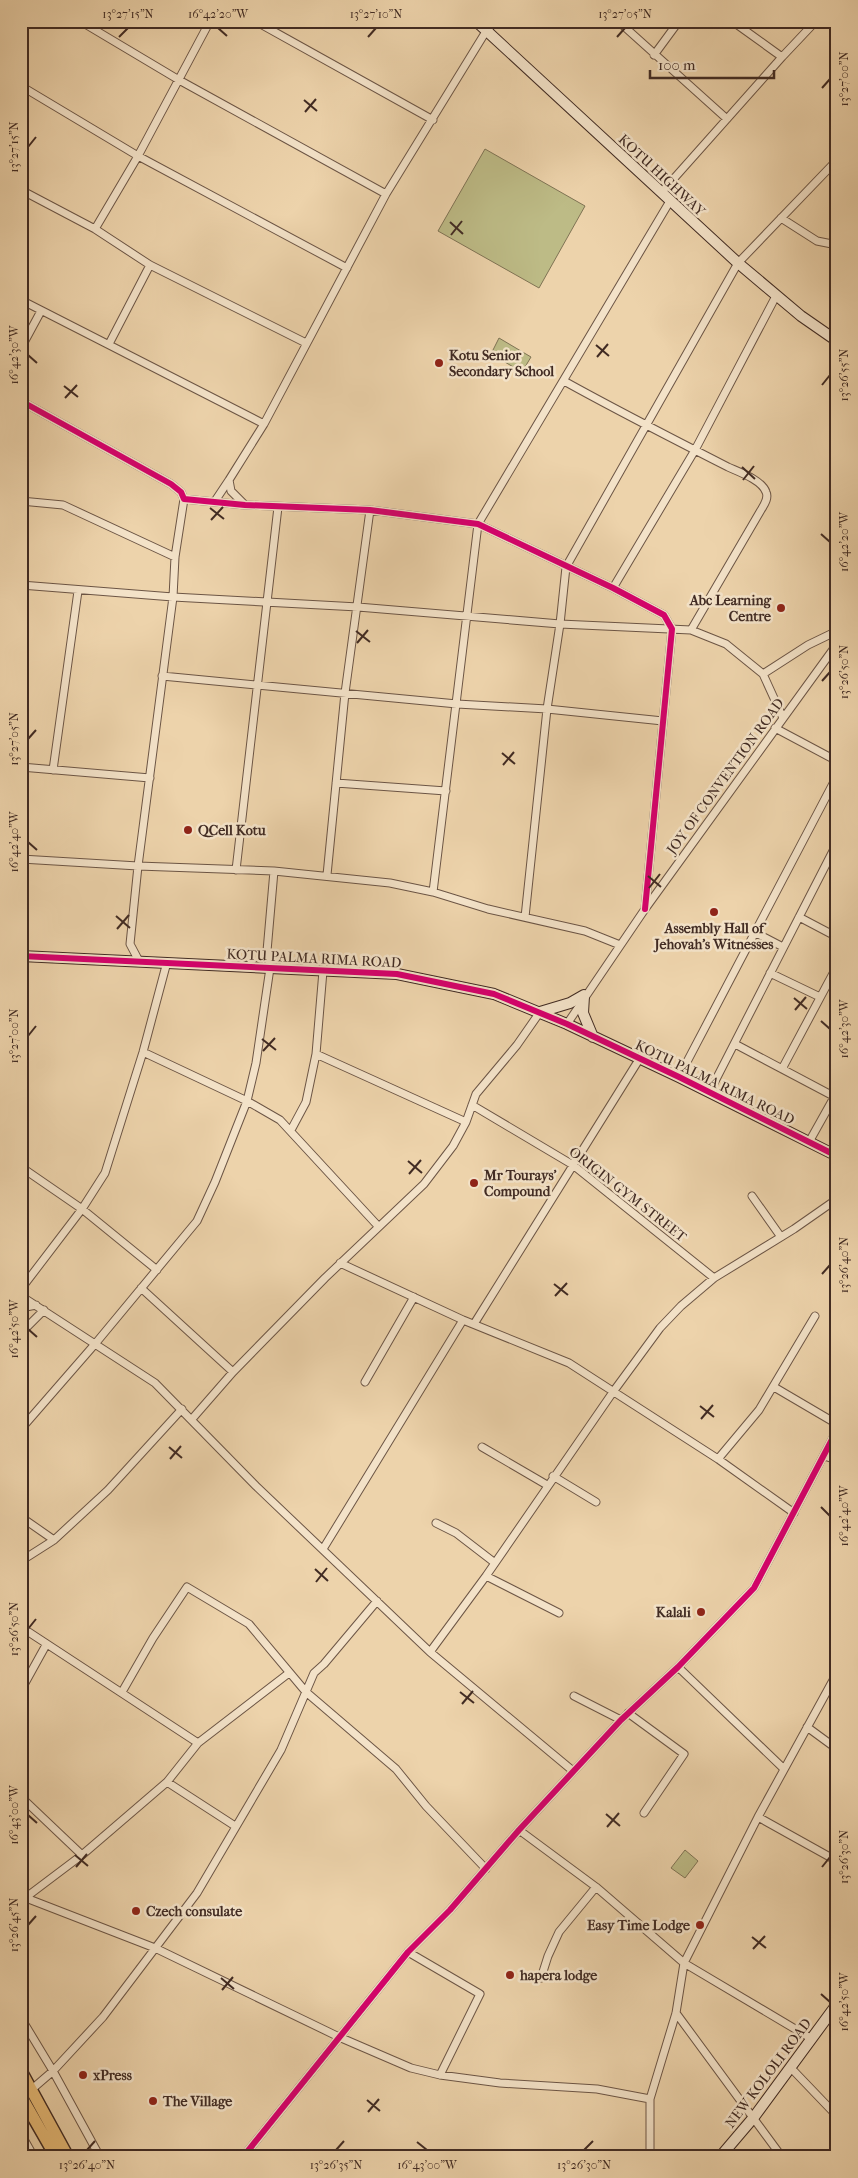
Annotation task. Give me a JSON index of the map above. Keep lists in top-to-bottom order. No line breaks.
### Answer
{"streets":{"street":["KOTU HIGHWAY","JOY OF CONVENTION ROAD","KOTU PALMA RIMA ROAD","ORIGIN GYM STREET","NEW KOLOLI ROAD"]},"crossings":[["JOY OF CONVENTION ROAD","KOTU PALMA RIMA ROAD"]],"places":["Kotu Senior Secondary School","Abc Learning Centre","QCell Kotu","Assembly Hall of Jehovah's Witnesses","Mr Tourays' Compound","Kalali","Czech consulate","Easy Time Lodge","hapera lodge","xPress","The Village"],"scale_bar":"100 m","coordinates":["13°27'15\"N","16°42'20\"W","13°27'10\"N","13°27'05\"N","13°27'00\"N","16°42'30\"W","13°26'55\"N","13°26'50\"N","16°42'40\"W","13°26'40\"N","16°42'50\"W","16°43'00\"W","13°26'30\"N","13°26'45\"N","13°26'35\"N"]}
